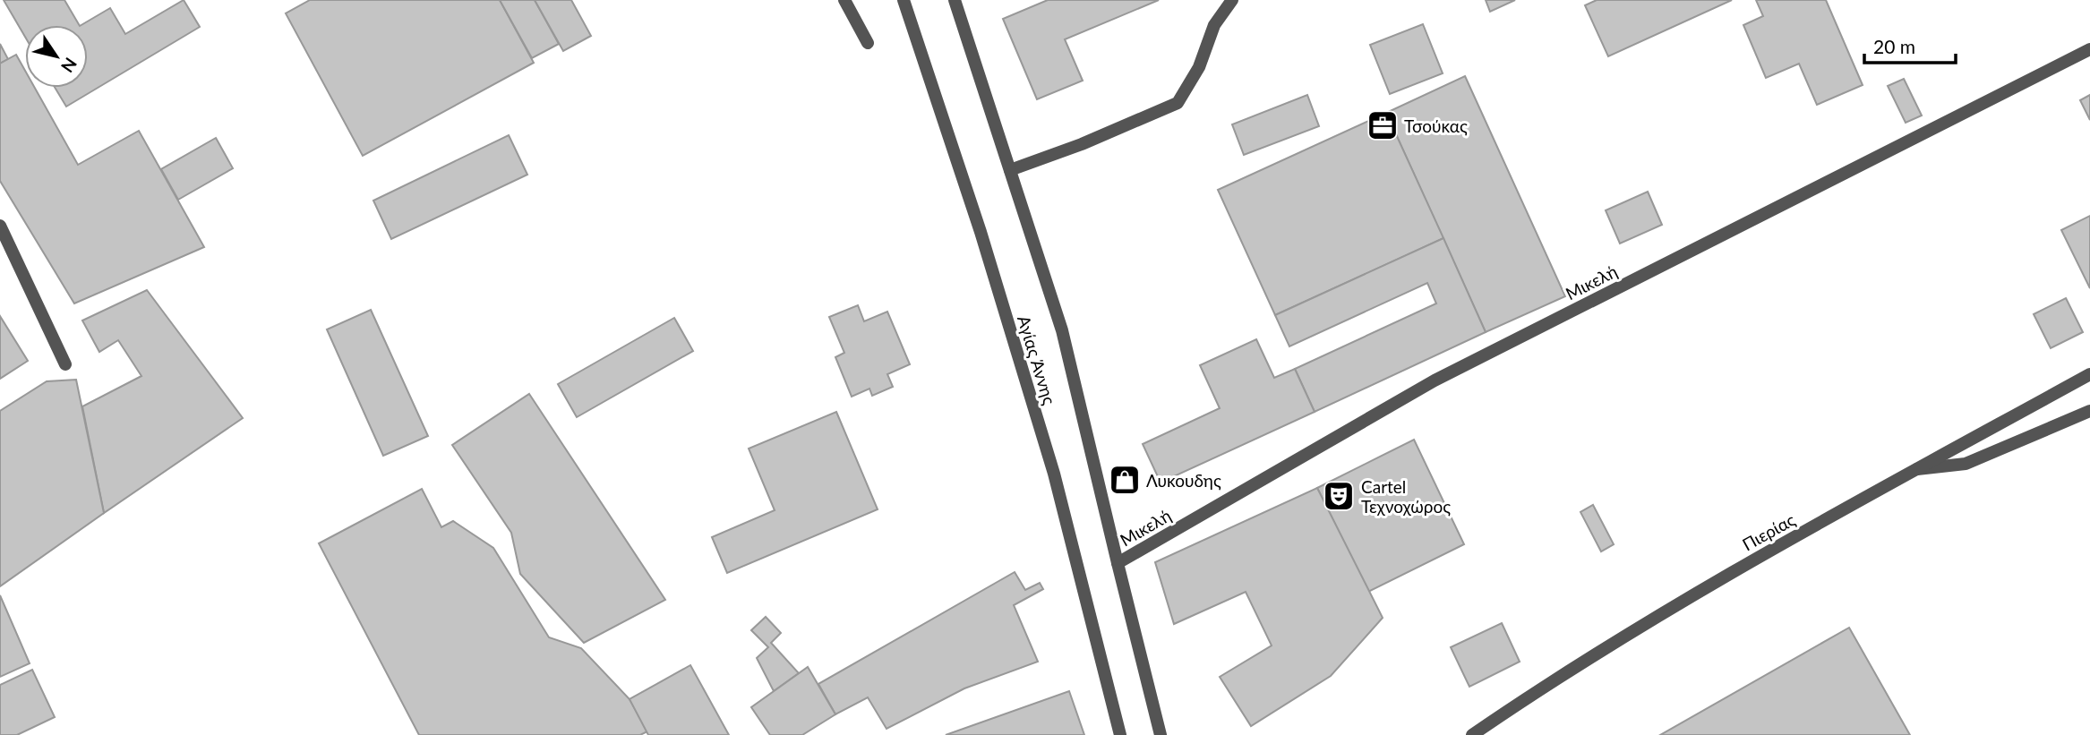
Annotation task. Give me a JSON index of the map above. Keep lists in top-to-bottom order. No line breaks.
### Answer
{"streets":{"street":["Μικελή","Αγίας Άννης","Πιερίας"]},"crossings":[["Μικελή","Αγίας Άννης"]],"places":{"office":["Τσούκας"],"shop":["Λυκουδης"],"theatre":["Cartel Τεχνοχώρος"]},"scale_bar":"20 m","north":"bottom right"}
